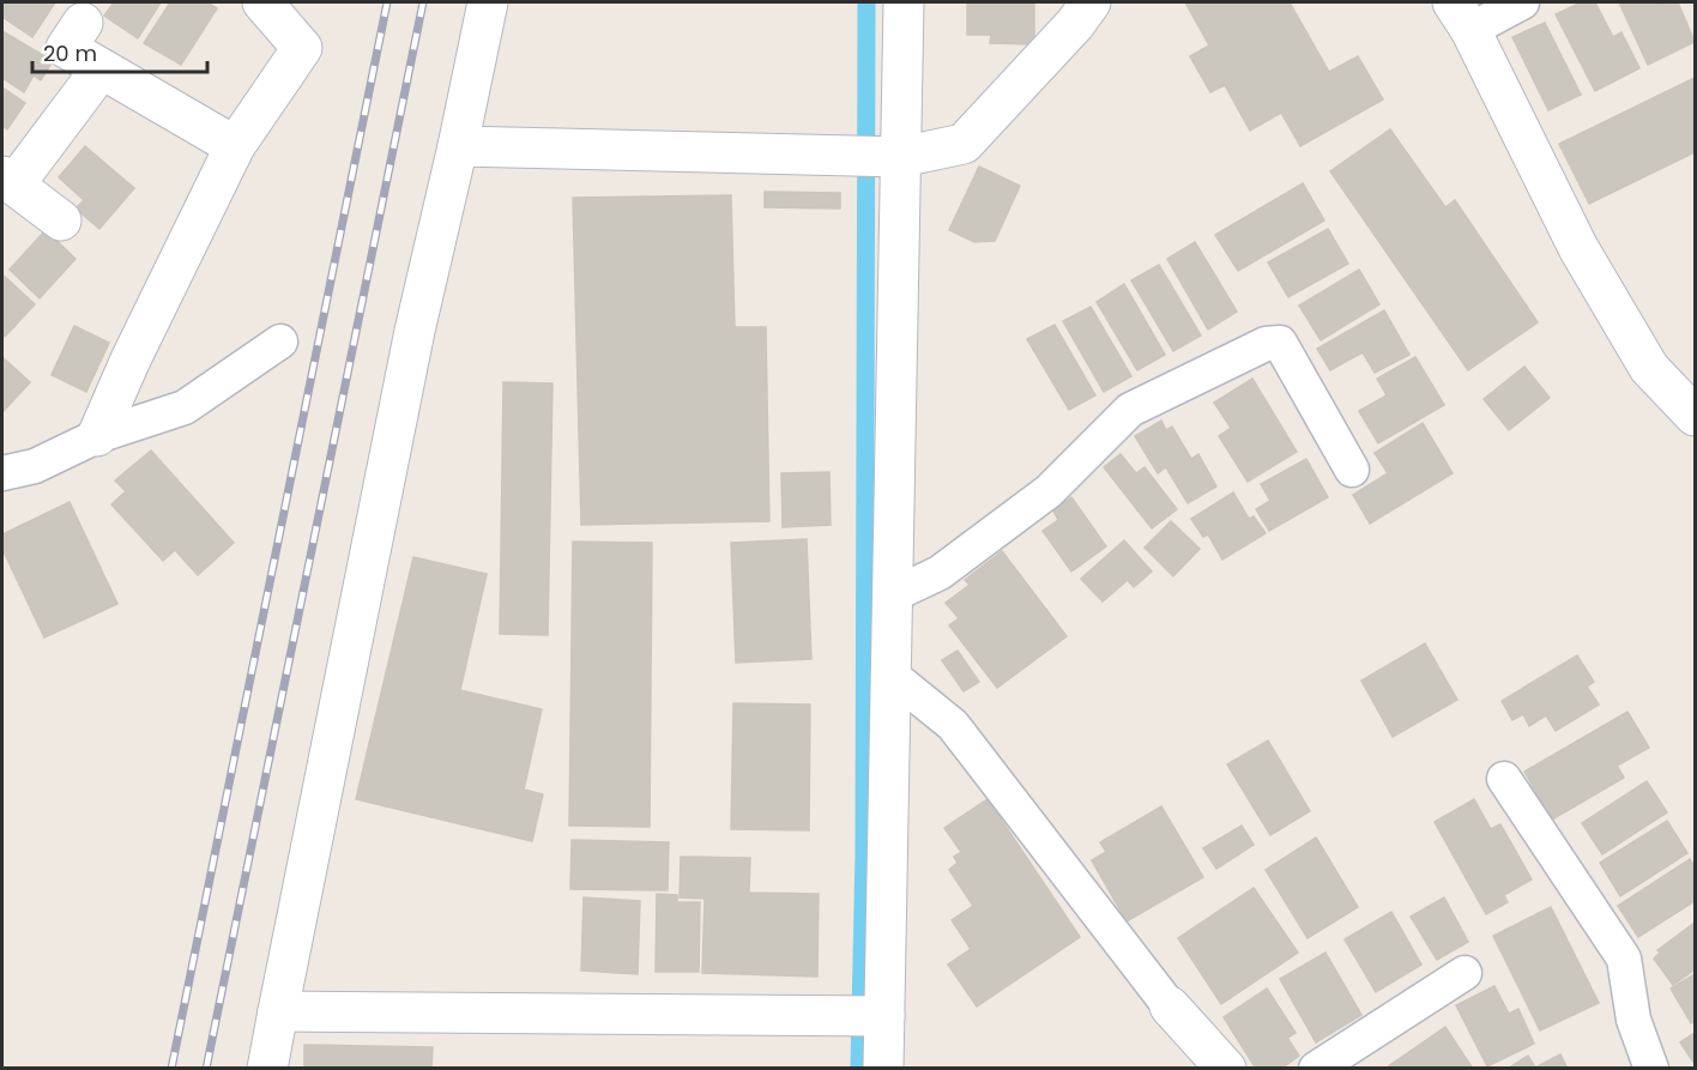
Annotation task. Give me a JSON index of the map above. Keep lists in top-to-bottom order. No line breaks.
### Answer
{"scale_bar":"20 m"}
